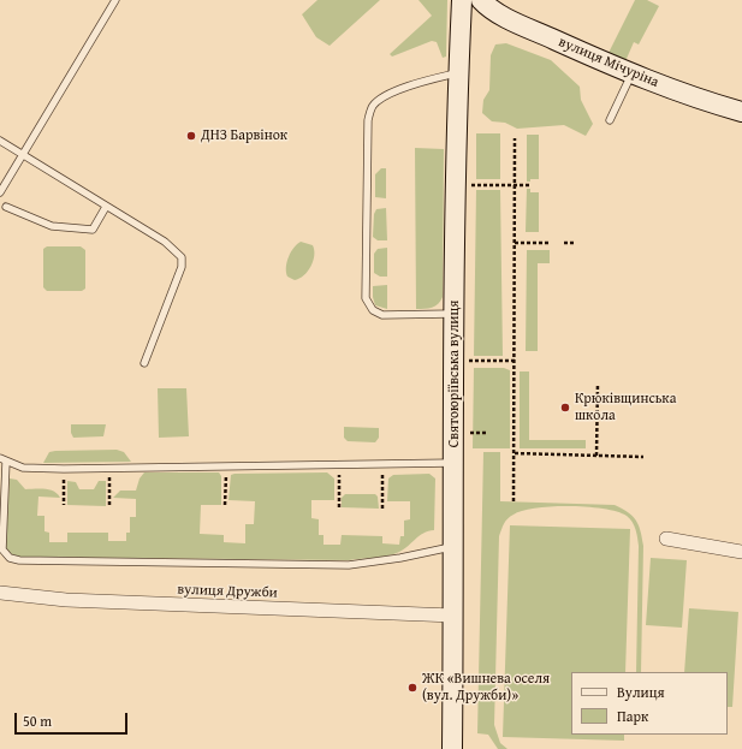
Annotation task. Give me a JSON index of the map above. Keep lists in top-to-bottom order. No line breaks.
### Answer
{"streets":{"street":["вулиця Мічуріна","Святоюріївська вулиця","вулиця Дружби"]},"crossings":[["Святоюріївська вулиця","вулиця Дружби"]],"places":["ДНЗ Барвінок","Крюківщинська школа","ЖК «Вишнева оселя (вул. Дружби)»"],"legend":["Вулиця","Парк"],"scale_bar":"50 m"}
